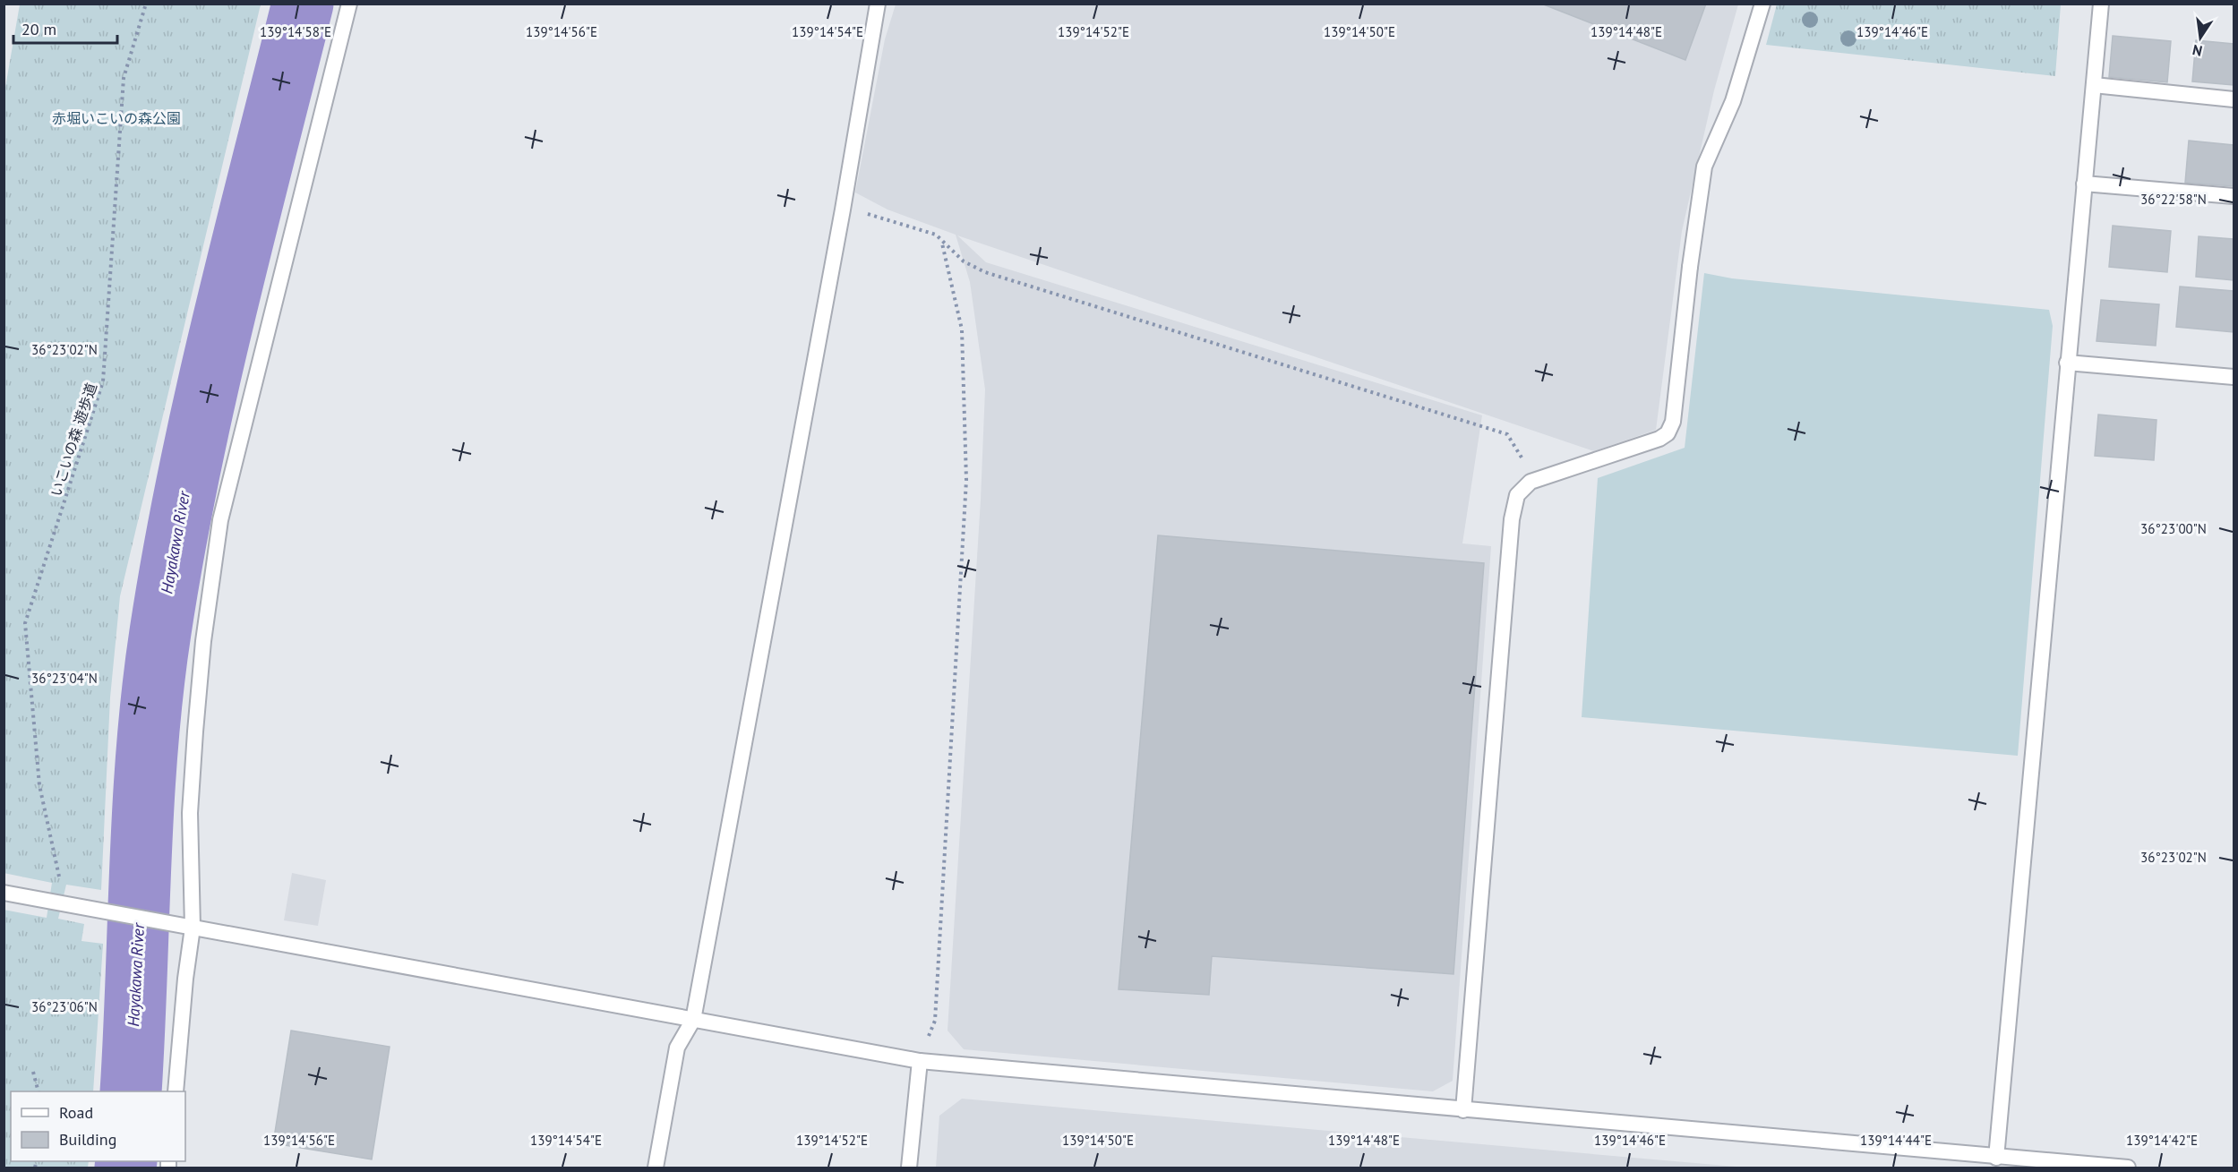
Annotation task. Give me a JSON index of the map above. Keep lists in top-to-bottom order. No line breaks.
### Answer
{"streets":{"path":["いこいの森 遊歩道"]},"water":["Hayakawa River"],"parks":["赤堀いこいの森公園"],"legend":["Road","Building"],"scale_bar":"20 m","north":"bottom","coordinates":["139°14'58\"E","139°14'56\"E","139°14'54\"E","139°14'52\"E","139°14'50\"E","139°14'48\"E","139°14'46\"E","36°22'58\"N","36°23'02\"N","36°23'00\"N","36°23'04\"N","36°23'06\"N","139°14'44\"E","139°14'42\"E"]}
